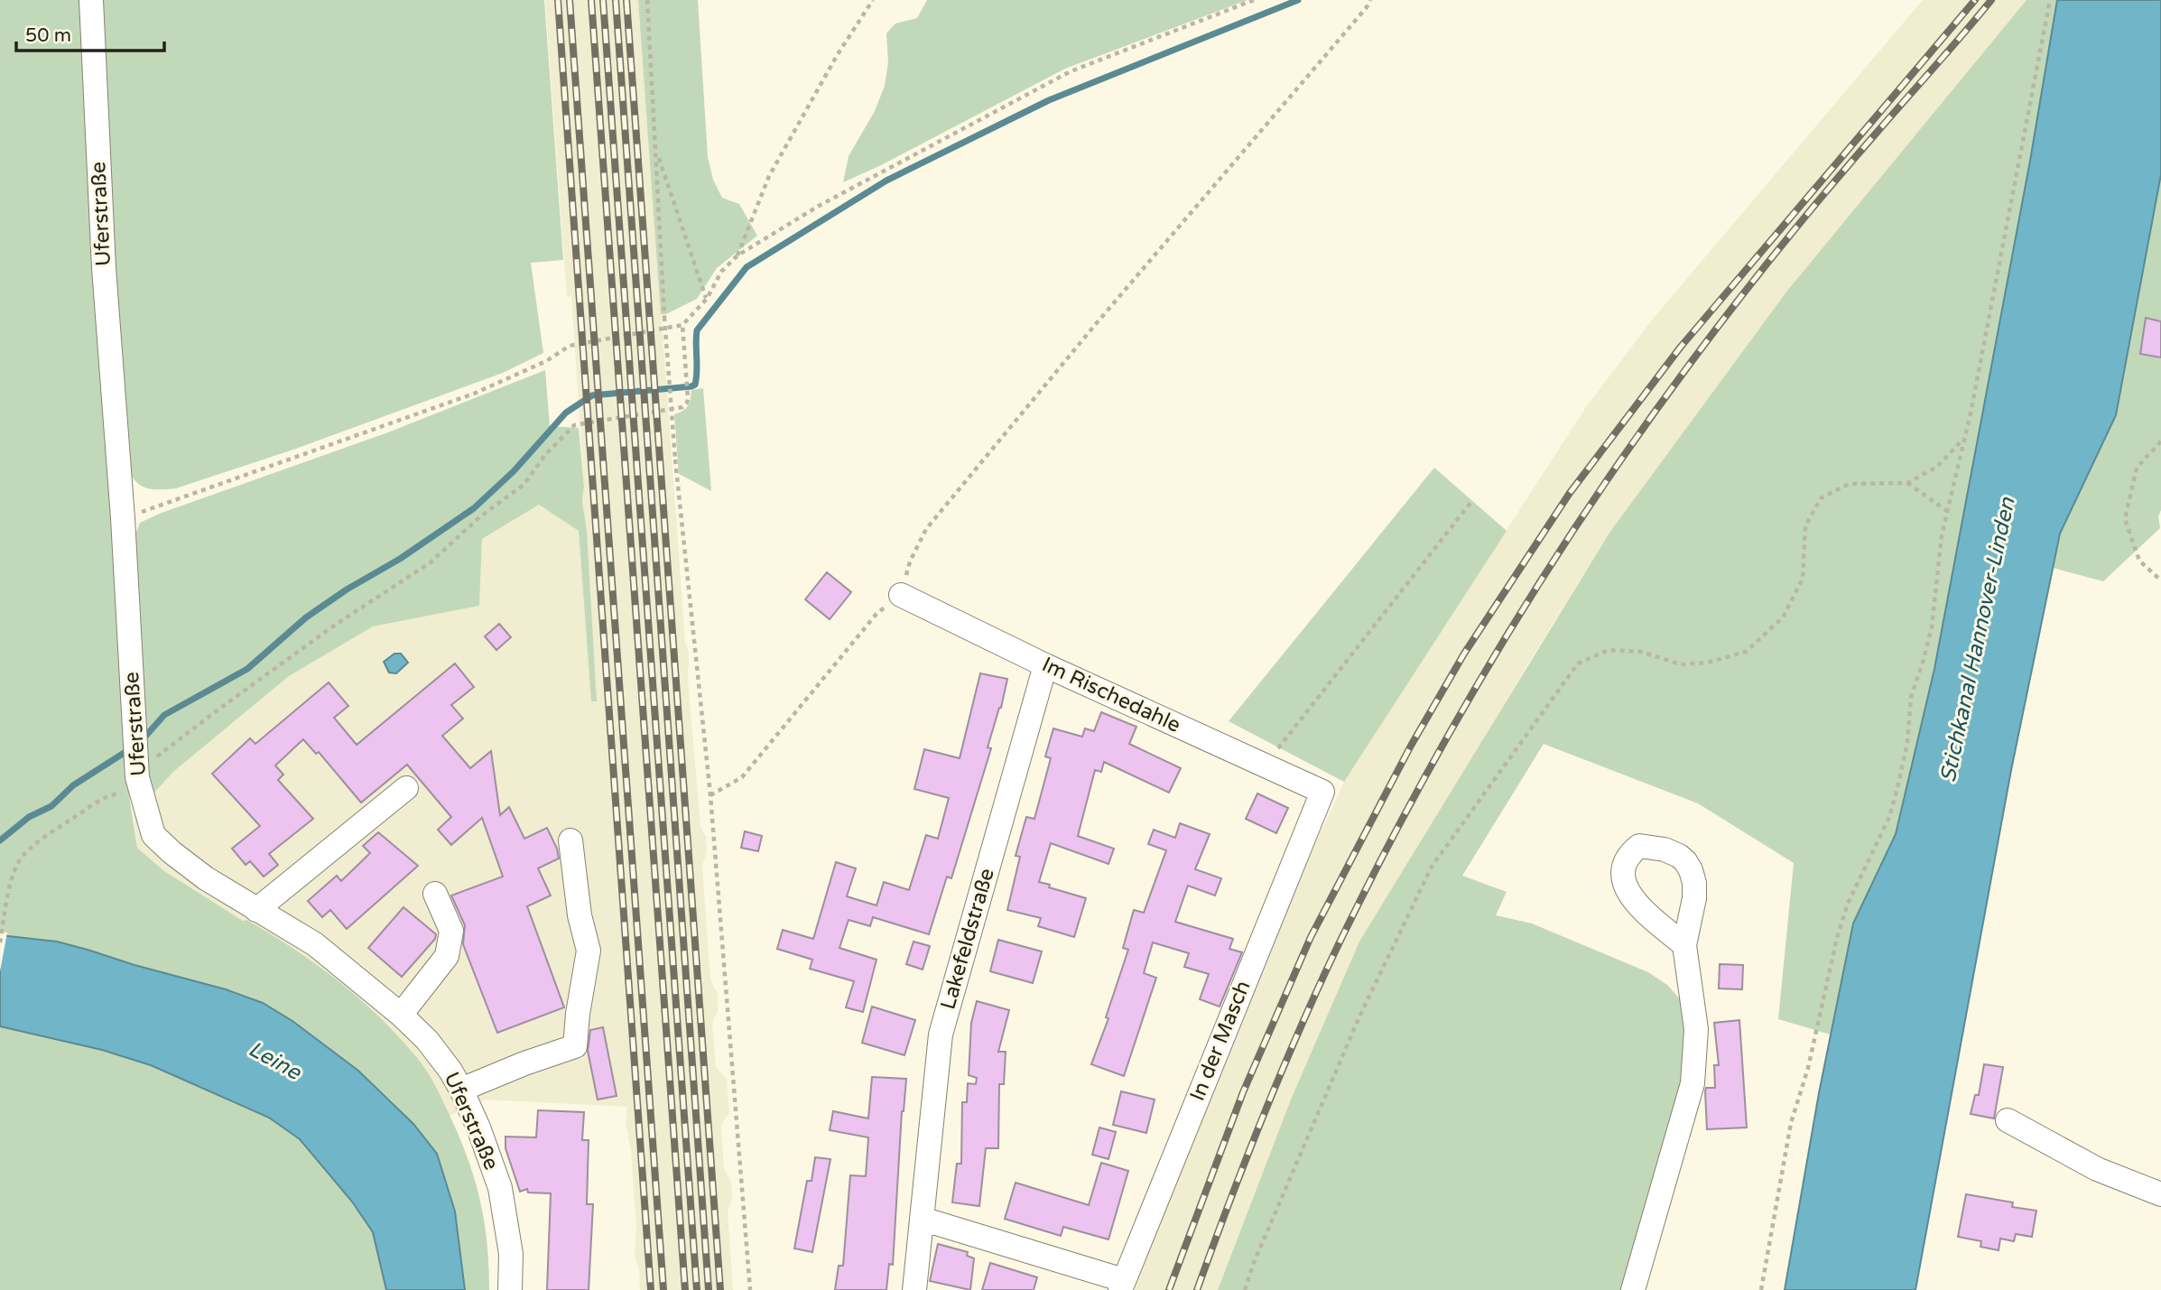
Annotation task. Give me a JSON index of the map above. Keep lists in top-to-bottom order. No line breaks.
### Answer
{"streets":{"street":["Uferstraße","Im Rischedahle","Lakefeldstraße","In der Masch"]},"crossings":[["Im Rischedahle","Lakefeldstraße"],["Im Rischedahle","In der Masch"]],"water":["Stichkanal Hannover-Linden","Leine"],"scale_bar":"50 m"}
